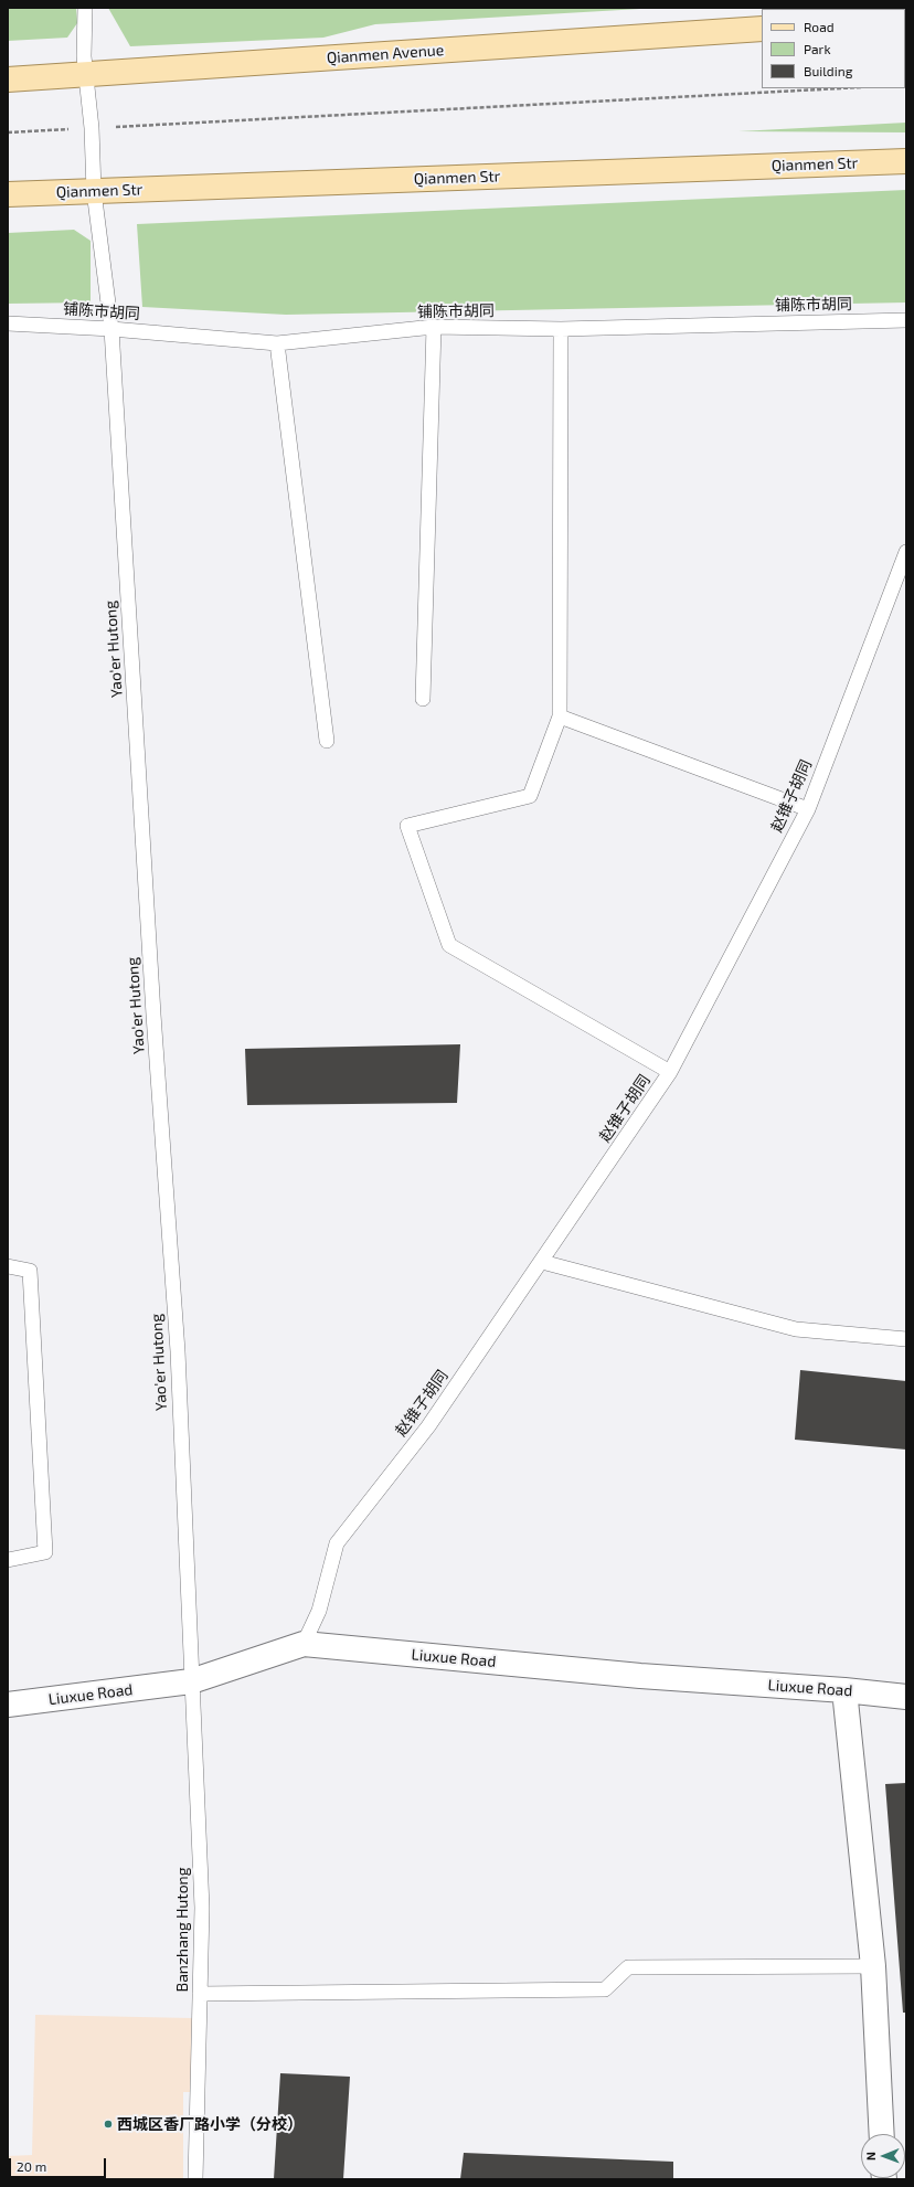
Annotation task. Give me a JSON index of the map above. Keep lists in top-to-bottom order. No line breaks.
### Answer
{"streets":{"main road":["Qianmen Avenue","Qianmen Str"],"street":["Liuxue Road"],"lane":["铺陈市胡同","Yao'er Hutong","赵锥子胡同","Banzhang Hutong"]},"crossings":[["Qianmen Avenue","Yao'er Hutong"],["Qianmen Str","Yao'er Hutong"],["铺陈市胡同","Yao'er Hutong"],["Yao'er Hutong","Liuxue Road"],["Yao'er Hutong","Banzhang Hutong"],["赵锥子胡同","Liuxue Road"],["Liuxue Road","Banzhang Hutong"]],"places":["西城区香厂路小学（分校）"],"legend":["Road","Park","Building"],"scale_bar":"20 m","north":"left"}
